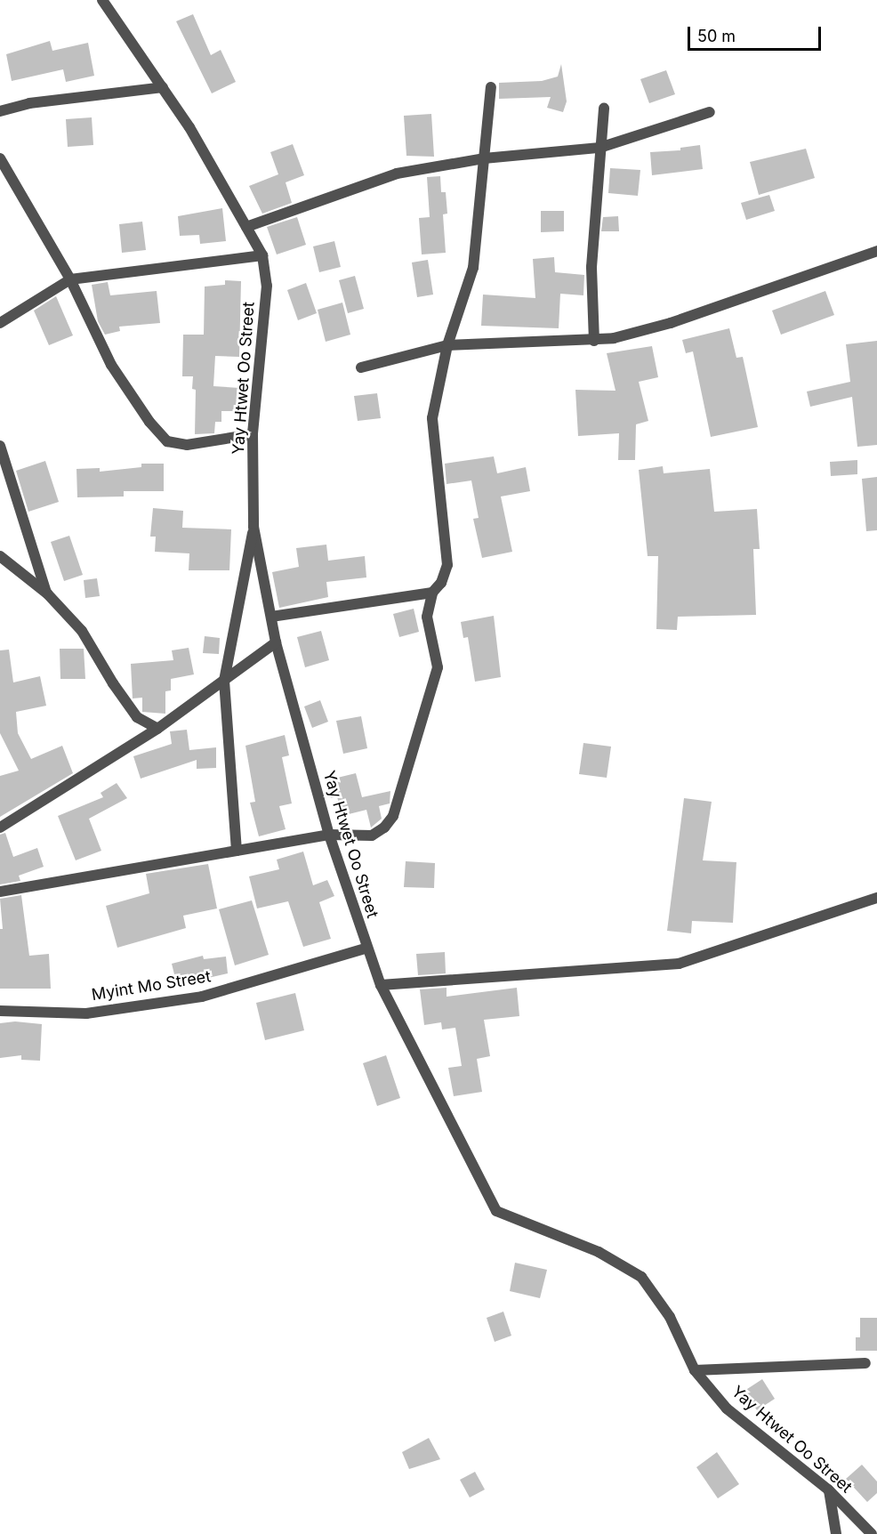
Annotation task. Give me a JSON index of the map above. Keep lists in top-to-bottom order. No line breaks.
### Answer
{"streets":{"street":["Yay Htwet Oo Street","Myint Mo Street"]},"crossings":[["Yay Htwet Oo Street","Myint Mo Street"]],"scale_bar":"50 m"}
